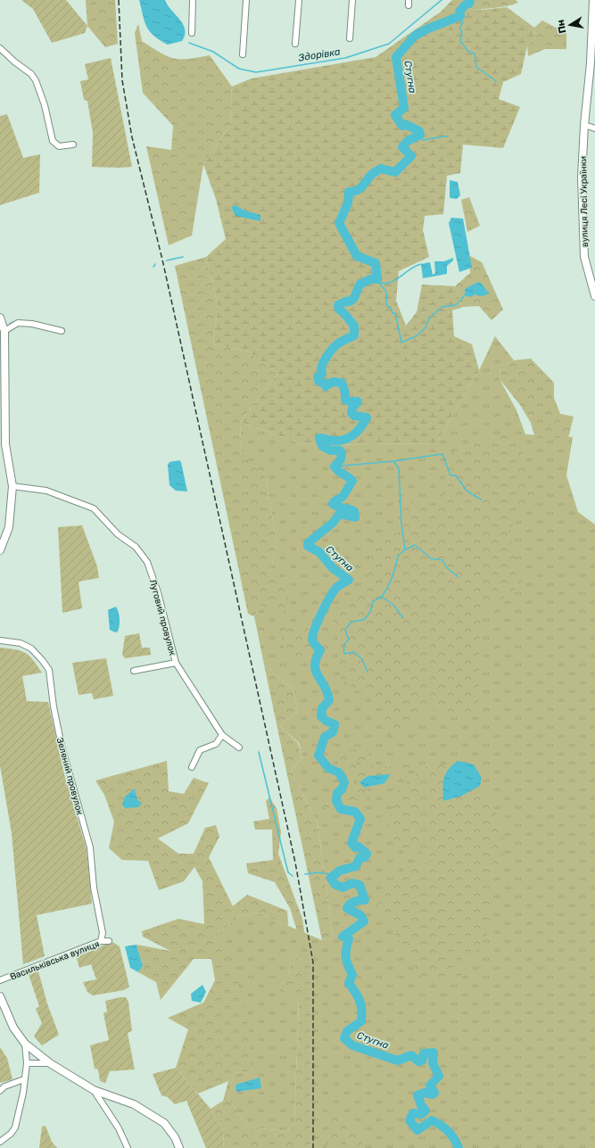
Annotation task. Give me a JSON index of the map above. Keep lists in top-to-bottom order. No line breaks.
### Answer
{"streets":{"street":["вулиця Лесі Українки","Луговий провулок","Зелений провулок","Васильківська вулиця"]},"crossings":[["Зелений провулок","Васильківська вулиця"]],"water":["Здорівка","Стугна"],"north":"left"}
